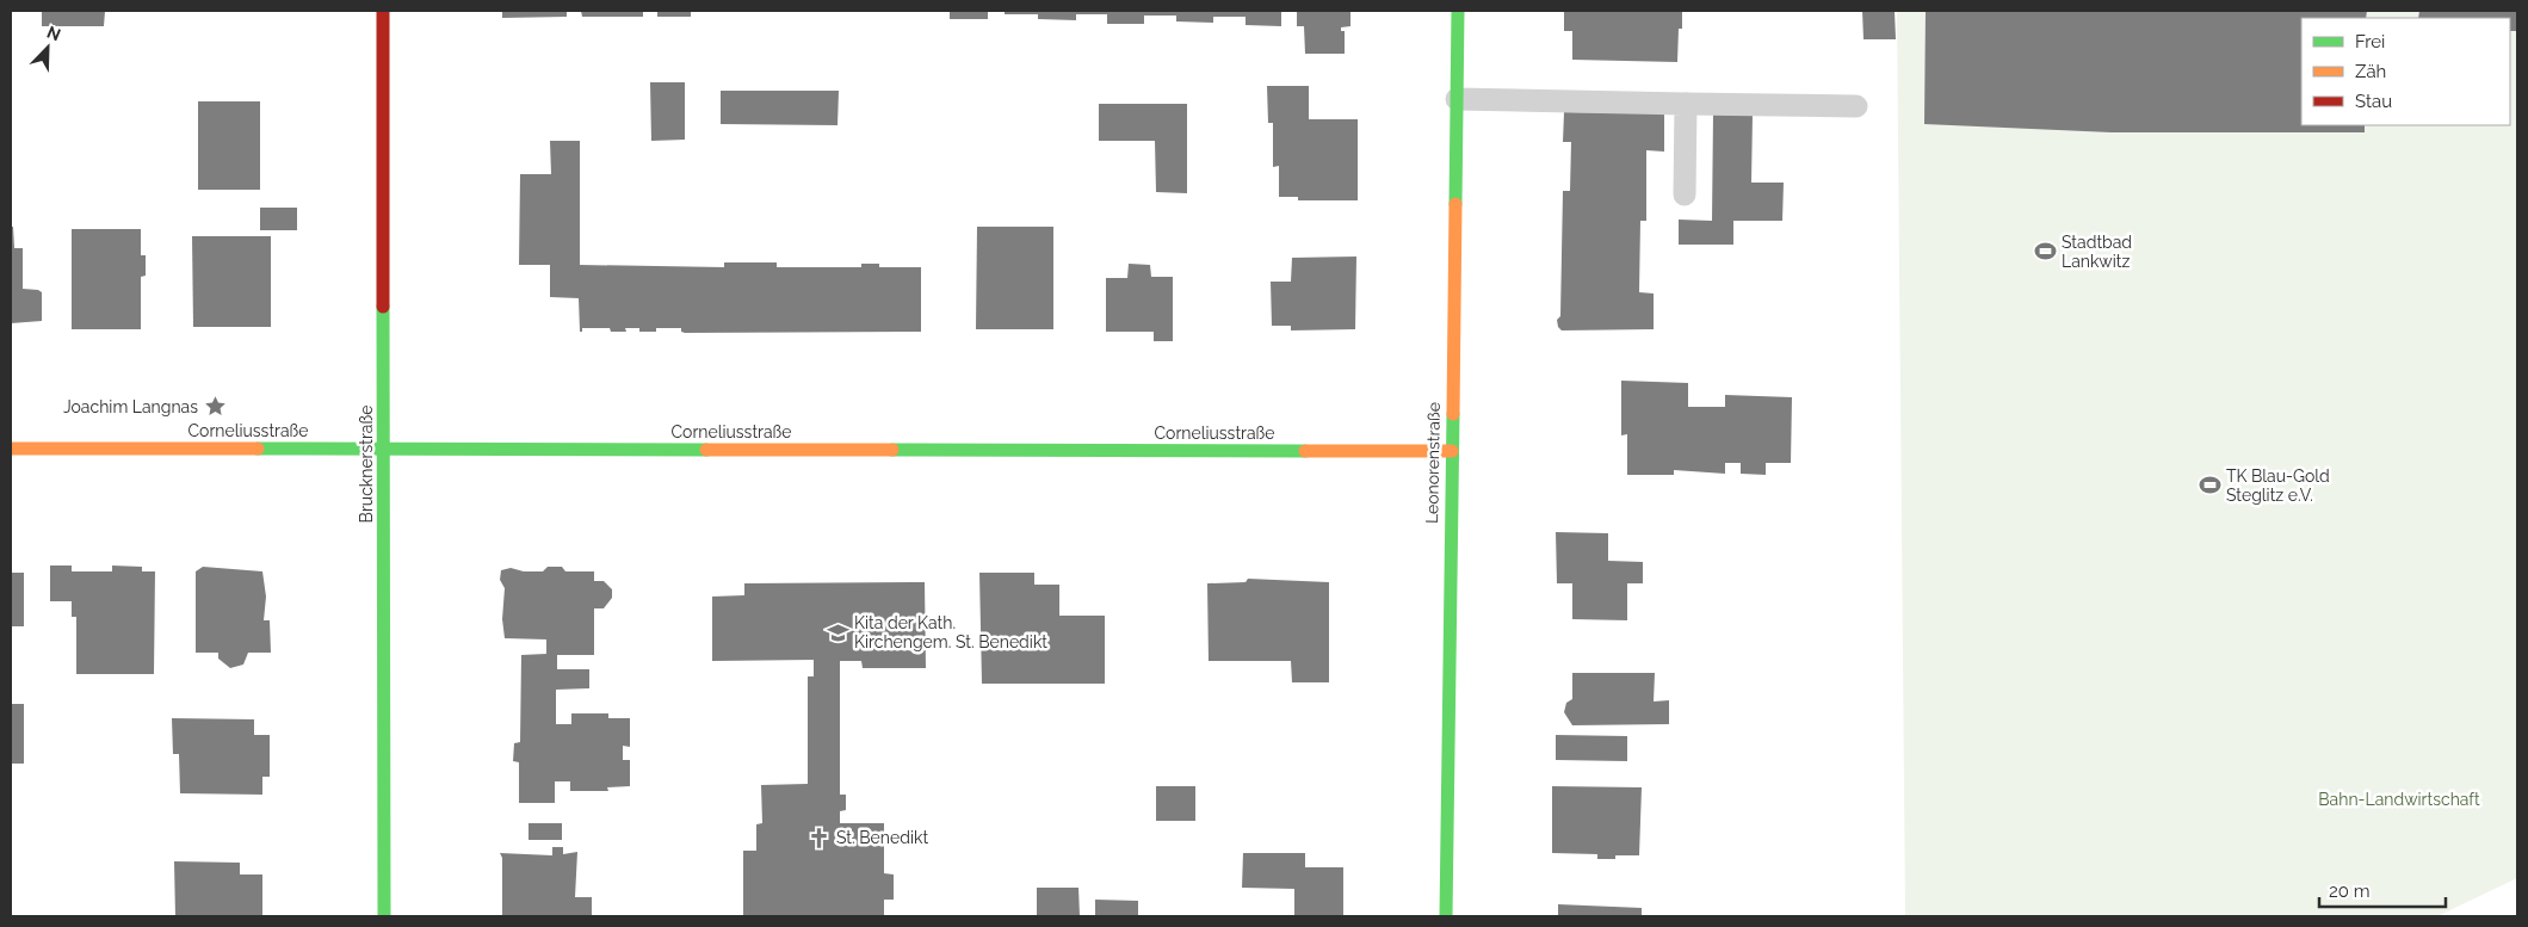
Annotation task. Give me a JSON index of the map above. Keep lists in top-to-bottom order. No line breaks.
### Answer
{"streets":{"street":["Corneliusstraße","Leonorenstraße","Brucknerstraße"]},"crossings":[["Corneliusstraße","Leonorenstraße"],["Corneliusstraße","Brucknerstraße"]],"parks":["Bahn-Landwirtschaft"],"places":{"sports":["Stadtbad Lankwitz","TK Blau-Gold Steglitz e.V."],"place":["Joachim Langnas"],"school or university":["Kita der Kath. Kirchengem. St. Benedikt"],"church":["St. Benedikt"]},"legend":["Frei","Zäh","Stau"],"scale_bar":"20 m","north":"top right"}
